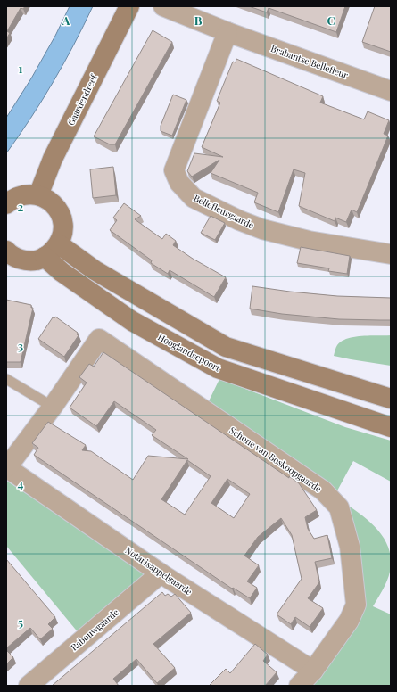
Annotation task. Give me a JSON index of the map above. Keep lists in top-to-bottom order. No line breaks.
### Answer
{"streets":{"street":["Brabantse Bellefleur","Gaardendreef","Bellefleurgaarde","Hooglandsepoort","Schone van Boskoopgaarde","Notarisappelgaarde","Rabouwgaarde"]},"crossings":[["Brabantse Bellefleur","Bellefleurgaarde"],["Schone van Boskoopgaarde","Notarisappelgaarde"],["Notarisappelgaarde","Rabouwgaarde"]],"grid":{"columns":["A","B","C"],"rows":["1","2","3","4","5"]}}
